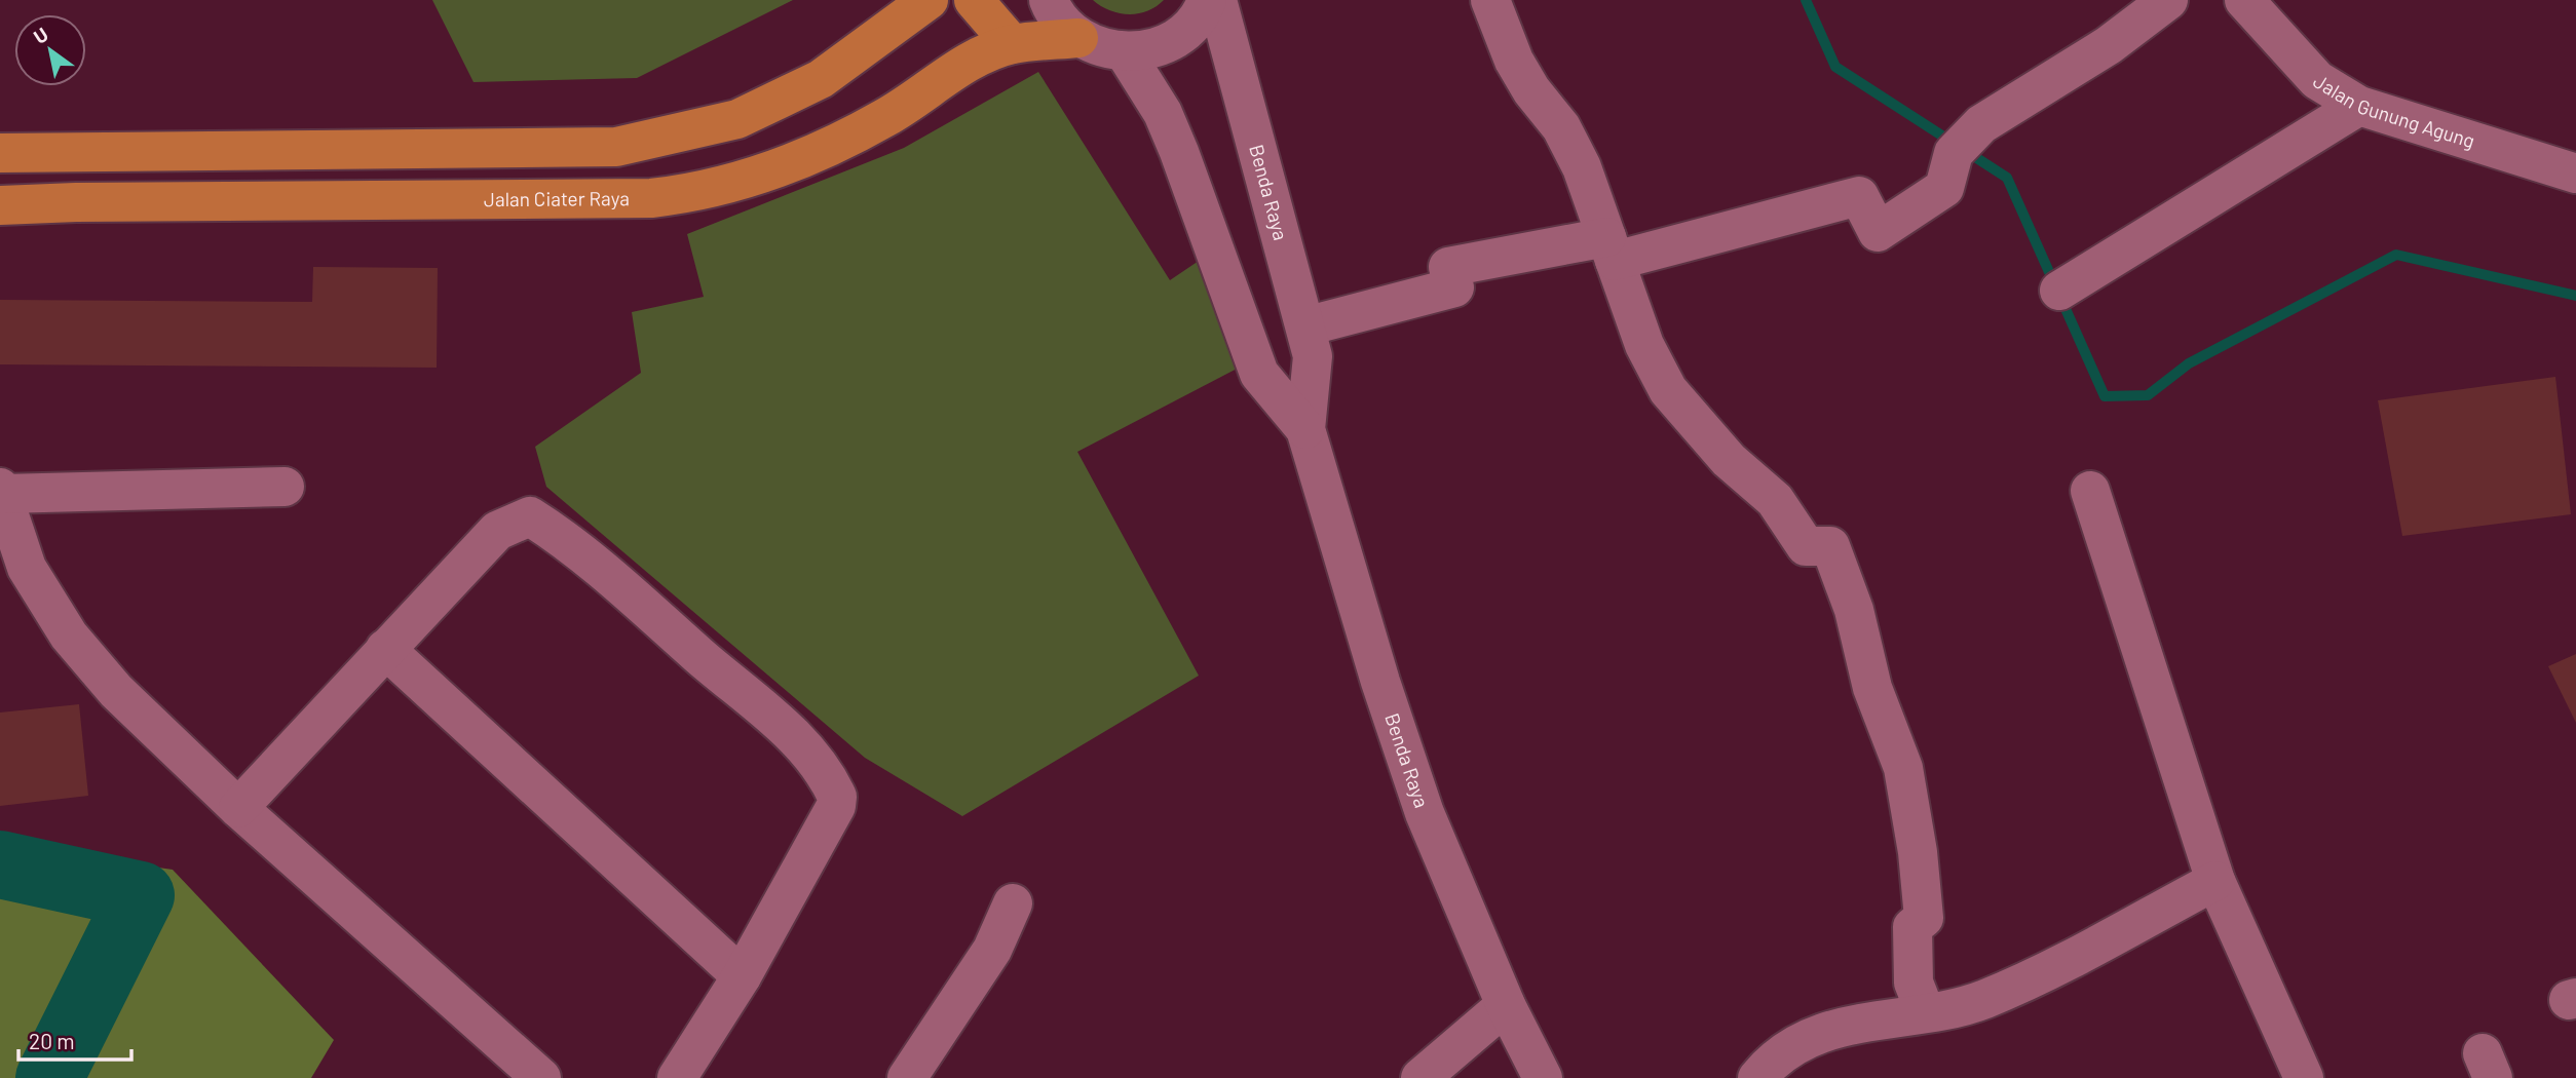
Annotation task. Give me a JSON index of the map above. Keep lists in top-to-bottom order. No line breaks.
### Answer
{"streets":{"main road":["Jalan Ciater Raya"],"street":["Jalan Gunung Agung","Benda Raya"]},"scale_bar":"20 m","north":"top left"}
